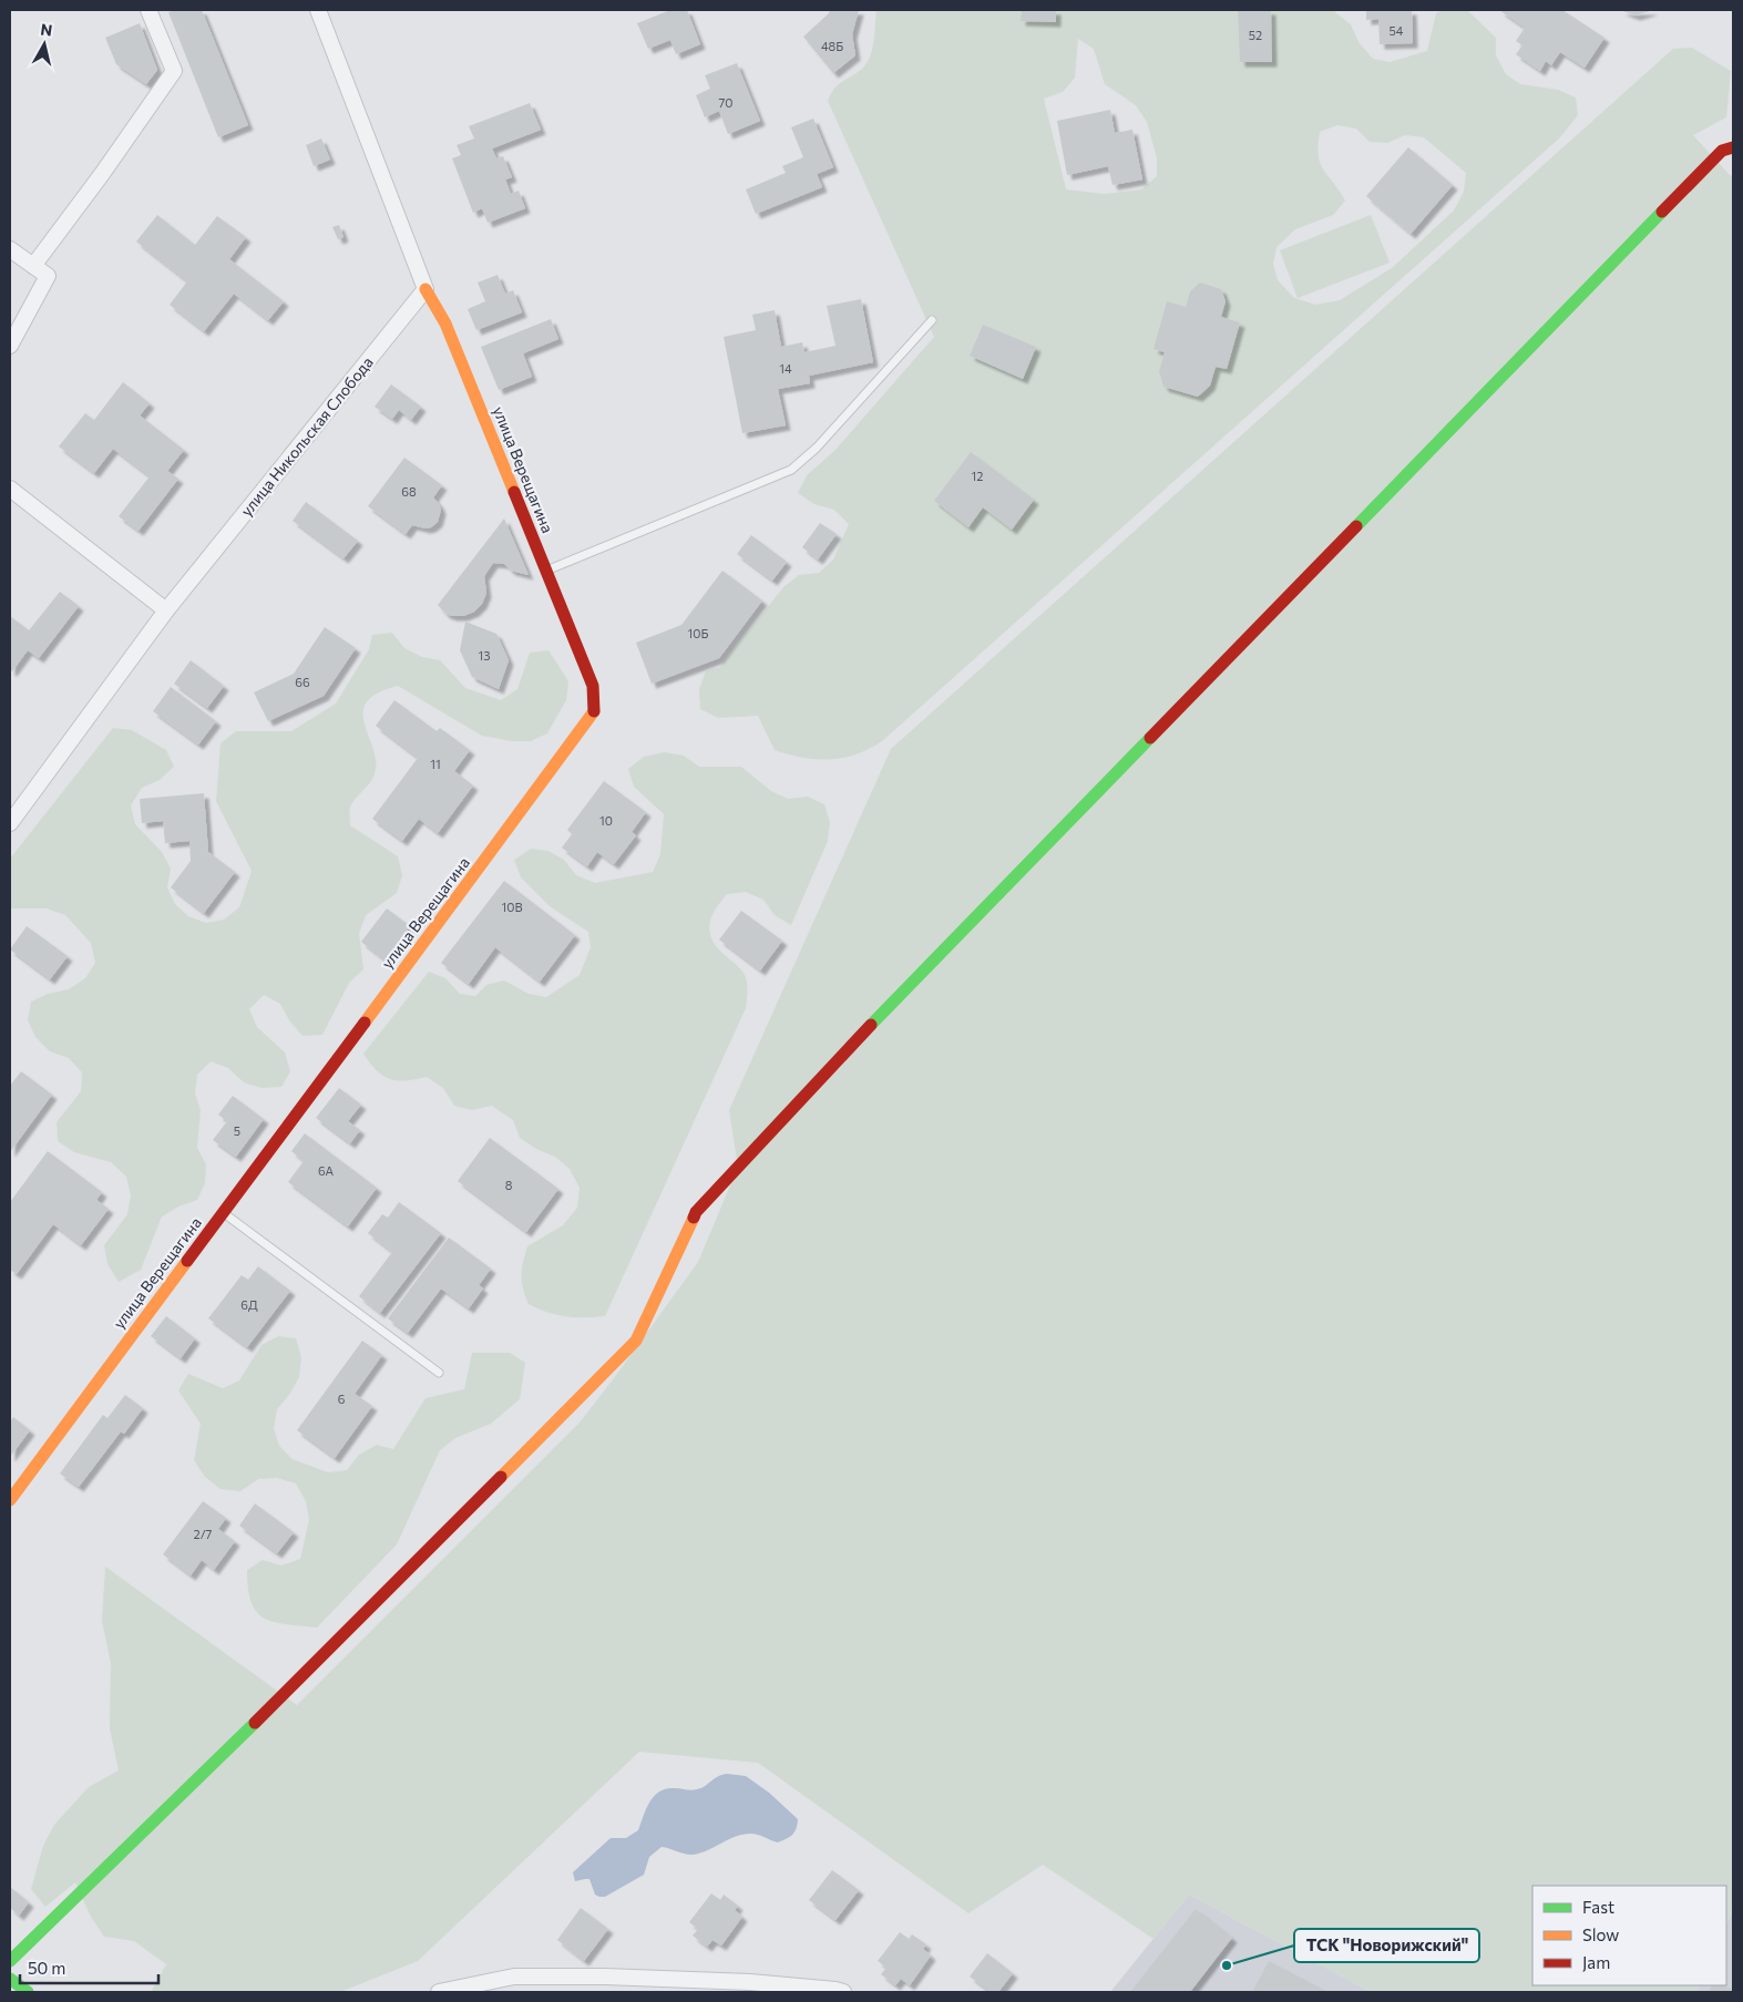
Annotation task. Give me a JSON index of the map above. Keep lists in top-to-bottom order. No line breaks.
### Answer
{"streets":{"street":["улица Никольская Слобода","улица Верещагина"]},"crossings":[["улица Никольская Слобода","улица Верещагина"]],"places":["ТСК \"Новорижский\""],"house_numbers":["54","52","48Б","70","14","12","68","10Б","13","66","11","10","10В","5","6А","8","6Д","6","2/7"],"legend":["Fast","Slow","Jam"],"scale_bar":"50 m","north":"top"}
